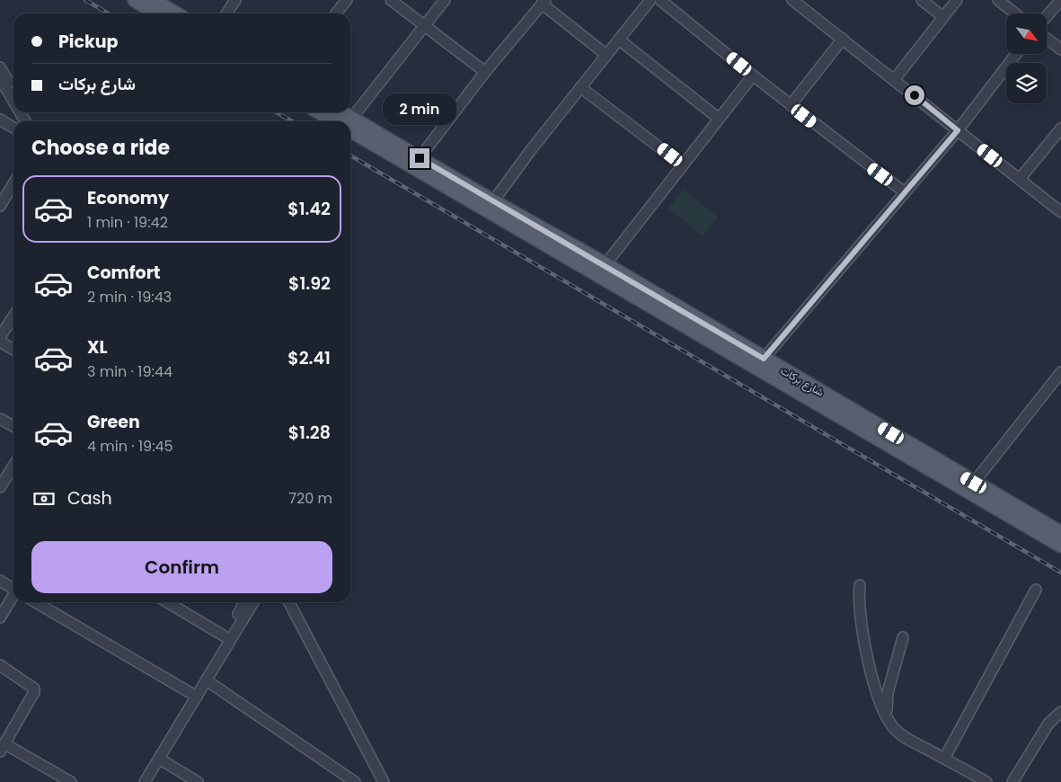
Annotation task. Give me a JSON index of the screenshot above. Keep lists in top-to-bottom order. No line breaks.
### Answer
{"streets":{"main road":["شارع بركات"]},"north":"bottom right","page":{"banner":["Pickup","شارع بركات"],"bubble":"2 min","heading":"Choose a ride","list":[{"name":"Economy","note":"1 min · 19:42","value":"$1.42"},{"name":"Comfort","note":"2 min · 19:43","value":"$1.92"},{"name":"XL","note":"3 min · 19:44","value":"$2.41"},{"name":"Green","note":"4 min · 19:45","value":"$1.28"}],"pay":["Cash","720 m"],"buttons":"Confirm"}}
